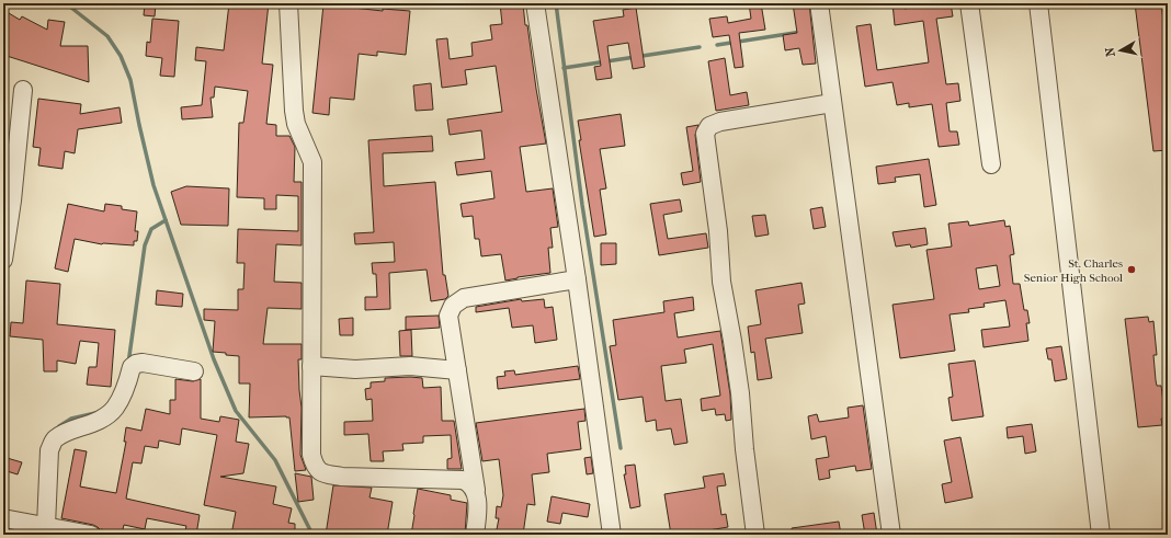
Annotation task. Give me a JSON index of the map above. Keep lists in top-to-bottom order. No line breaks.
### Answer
{"places":["St. Charles Senior High School"],"north":"left"}
